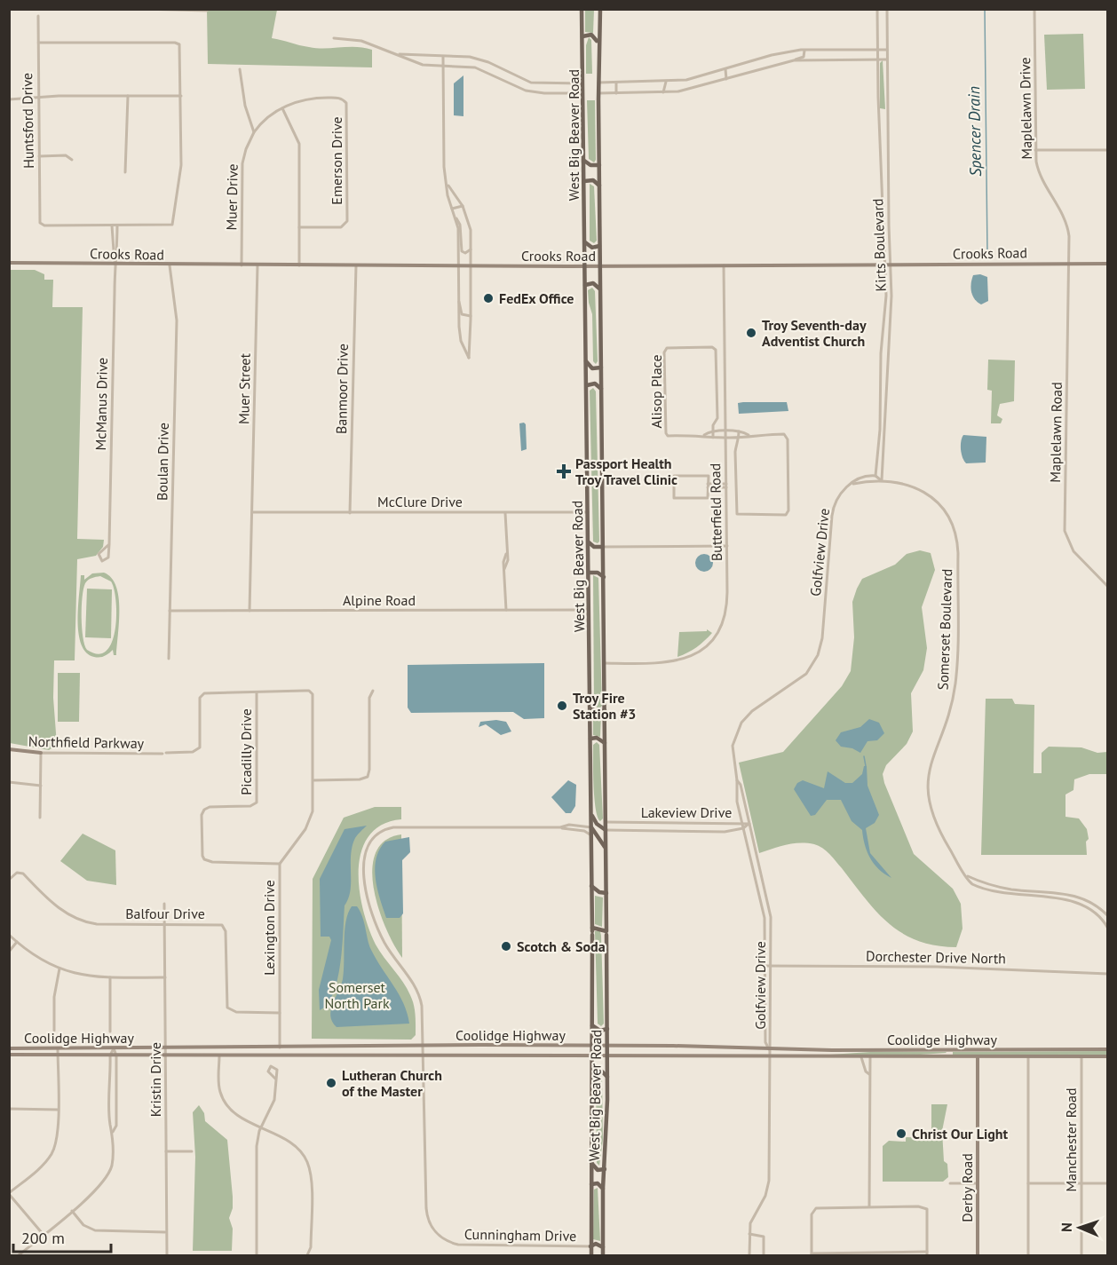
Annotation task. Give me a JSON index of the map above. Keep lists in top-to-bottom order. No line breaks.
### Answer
{"streets":{"main road":["West Big Beaver Road","Crooks Road","Northfield Parkway","Coolidge Highway","Derby Road"],"street":["Maplelawn Drive","Huntsford Drive","Emerson Drive","Muer Drive","Kirts Boulevard","Muer Street","Banmoor Drive","Alisop Place","McManus Drive","Maplelawn Road","Boulan Drive","McClure Drive","Butterfield Road","Golfview Drive","Alpine Road","Somerset Boulevard","Picadilly Drive","Lakeview Drive","Balfour Drive","Lexington Drive","Dorchester Drive North","Kristin Drive","Manchester Road","Cunningham Drive"]},"crossings":[["Maplelawn Drive","Crooks Road"],["Maplelawn Drive","Maplelawn Road"],["West Big Beaver Road","Crooks Road"],["West Big Beaver Road","McClure Drive"],["West Big Beaver Road","Butterfield Road"],["West Big Beaver Road","Alpine Road"],["West Big Beaver Road","Lakeview Drive"],["West Big Beaver Road","Coolidge Highway"],["West Big Beaver Road","Cunningham Drive"],["Muer Drive","Crooks Road"],["Kirts Boulevard","Crooks Road"],["Kirts Boulevard","Somerset Boulevard"],["Crooks Road","Muer Street"],["Crooks Road","Banmoor Drive"],["Crooks Road","McManus Drive"],["Crooks Road","Maplelawn Road"],["Crooks Road","Boulan Drive"],["Crooks Road","Butterfield Road"],["Muer Street","McClure Drive"],["Banmoor Drive","McClure Drive"],["Alisop Place","Butterfield Road"],["Boulan Drive","Alpine Road"],["Golfview Drive","Lakeview Drive"],["Golfview Drive","Dorchester Drive North"],["Golfview Drive","Coolidge Highway"],["Northfield Parkway","Picadilly Drive"],["Northfield Parkway","Lexington Drive"],["Picadilly Drive","Lexington Drive"],["Balfour Drive","Lexington Drive"],["Balfour Drive","Kristin Drive"],["Lexington Drive","Coolidge Highway"],["Coolidge Highway","Kristin Drive"],["Coolidge Highway","Manchester Road"],["Coolidge Highway","Derby Road"],["Coolidge Highway","Cunningham Drive"]],"water":["Spencer Drain"],"parks":["Somerset North Park"],"places":{"other":["FedEx Office","Troy Seventh-day Adventist Church","Troy Fire Station #3","Scotch & Soda","Lutheran Church of the Master","Christ Our Light"],"health":["Passport Health Troy Travel Clinic"]},"scale_bar":"200 m","north":"left"}
